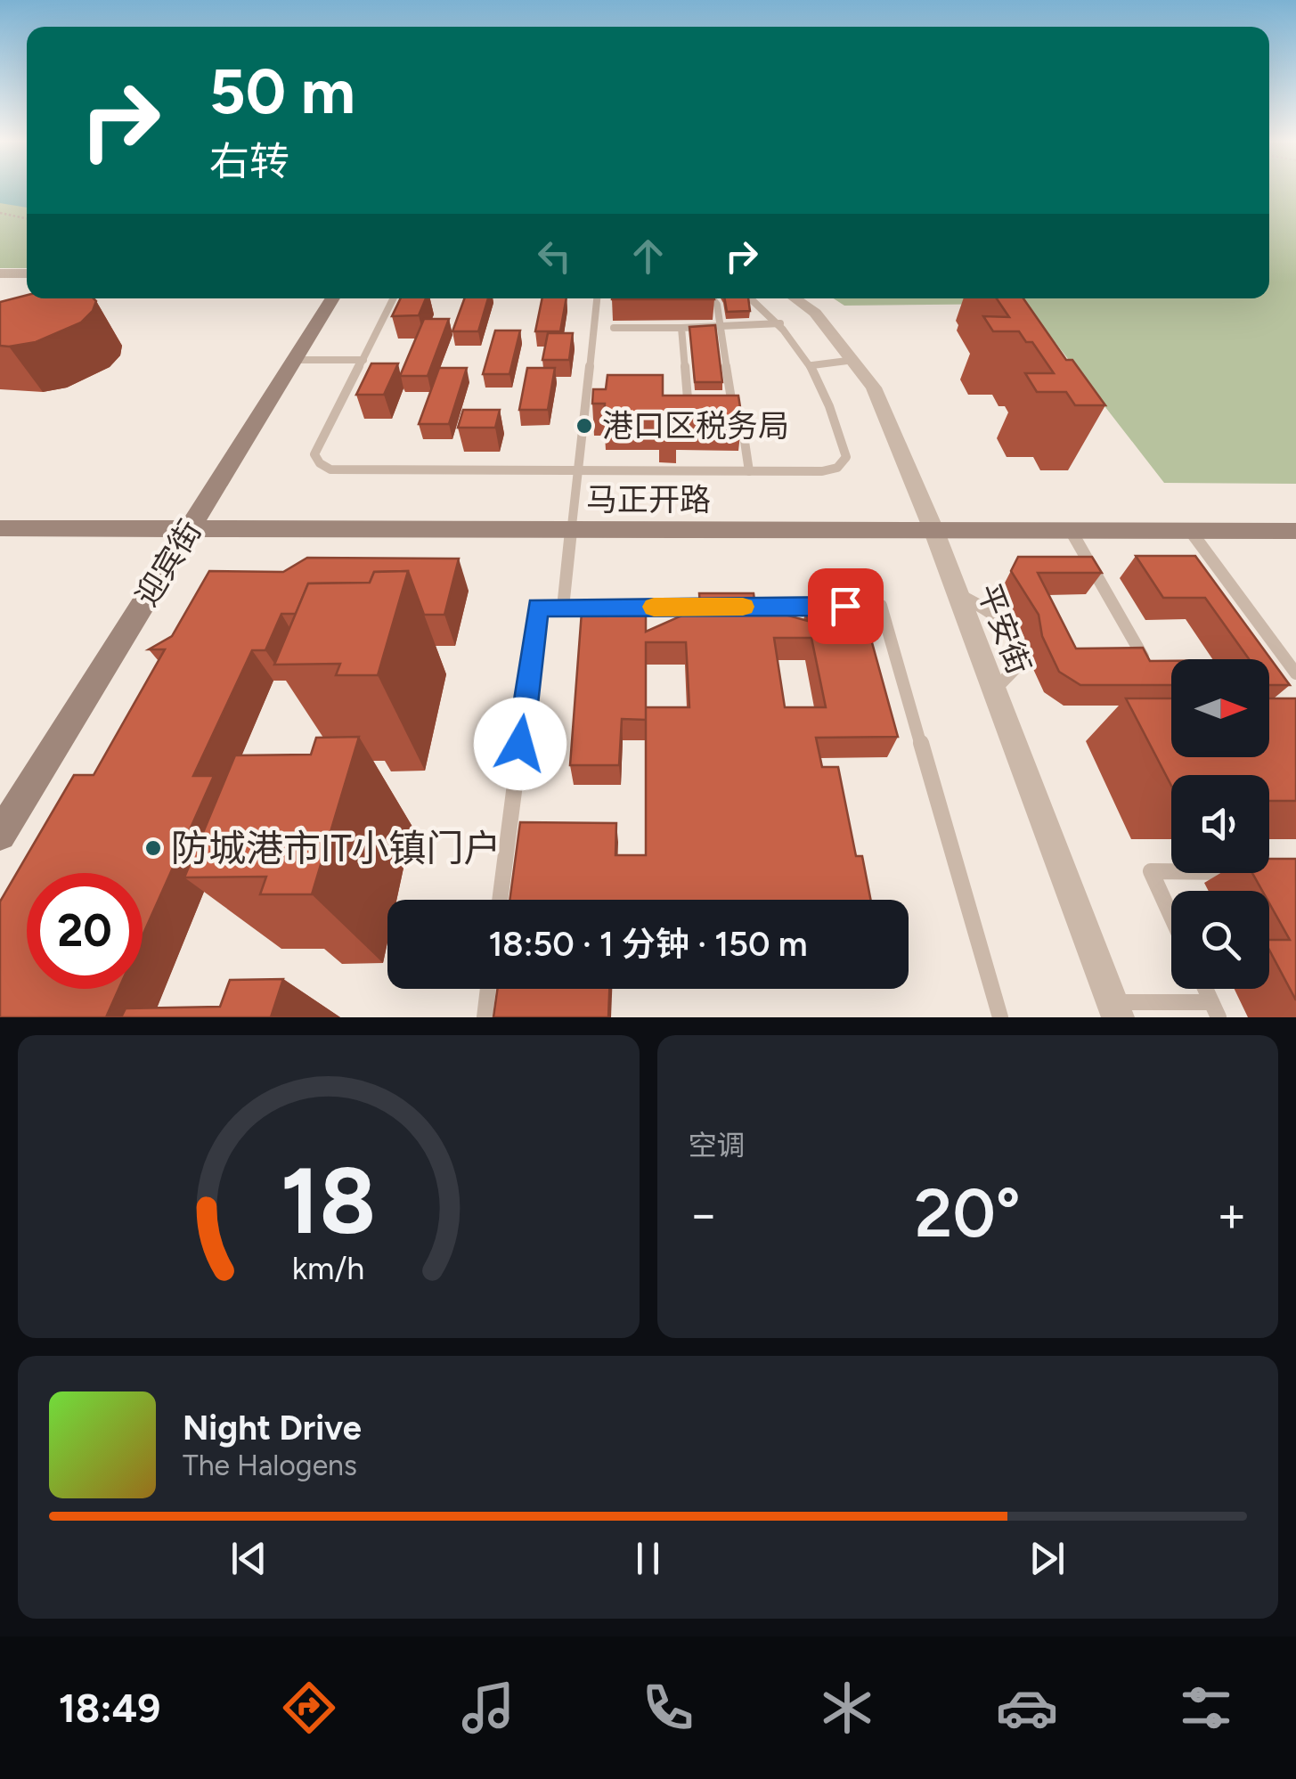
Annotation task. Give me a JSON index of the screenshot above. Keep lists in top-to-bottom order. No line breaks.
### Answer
{"streets":{"main road":["马正开路","迎宾街"],"street":["平安街"]},"crossings":[["马正开路","迎宾街"],["马正开路","平安街"]],"places":["港口区税务局","防城港市IT小镇门户"],"north":"right","page":{"turn":["50 m","右转"],"limit":"20","trip":"18:50 · 1 分钟 · 150 m","tile":"空调","heat":["−","20°","+"],"song":["Night Drive","The Halogens"],"tabs":"18:49","gauge":["18","km/h"]}}
